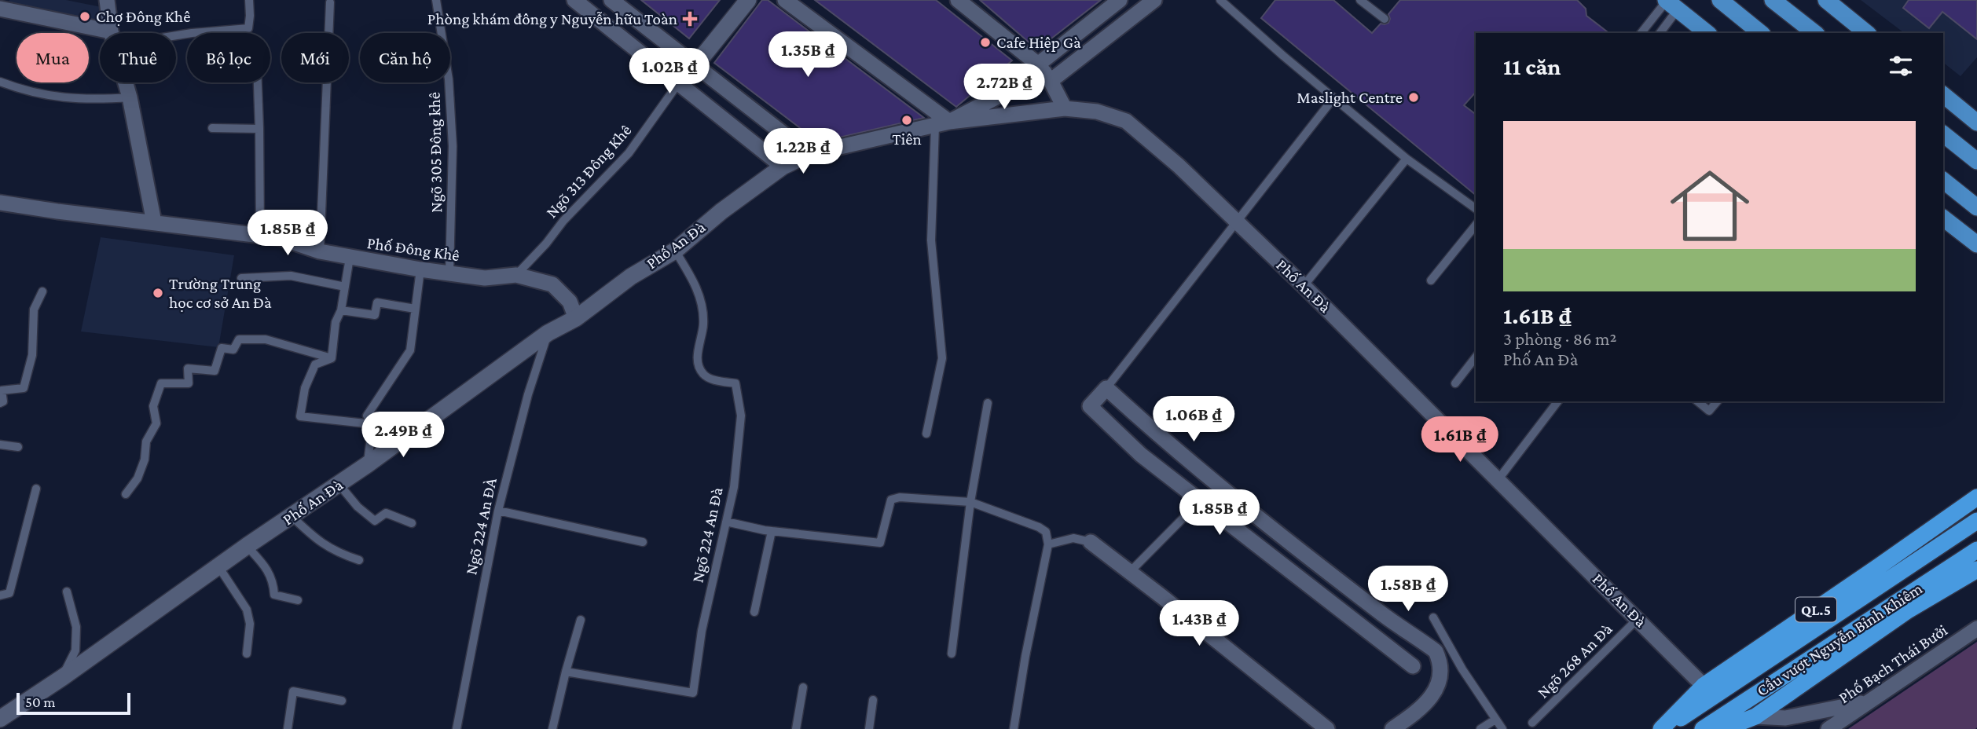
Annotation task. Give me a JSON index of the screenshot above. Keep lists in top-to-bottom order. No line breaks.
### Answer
{"streets":{"highway":["QL.5","Cầu vượt Nguyễn Bỉnh Khiêm"],"street":["Phố An Đà","Phố Đông Khê","Phố Bạch Thái Bưởi"],"lane":["Ngõ 305 Đông khê","Ngõ 313 Đông Khê","Ngõ 224 An ĐÀ","Ngõ 224 An Đà","Ngõ 268 An Đà"]},"crossings":[["Ngõ 305 Đông khê","Phố Đông Khê"],["Ngõ 313 Đông Khê","Phố Đông Khê"],["Phố An Đà","Phố Đông Khê"],["Phố An Đà","Ngõ 224 An ĐÀ"],["Phố An Đà","Ngõ 224 An Đà"],["Phố An Đà","QL.5"],["Phố An Đà","Ngõ 268 An Đà"],["QL.5","Cầu vượt Nguyễn Bỉnh Khiêm"]],"places":{"other":["Chợ Đông Khê","Cafe Hiệp Gà","Maslight Centre","Tiên","Trường Trung học cơ sở An Đà"],"health":["Phòng khám đông y Nguyễn hữu Toàn"]},"scale_bar":"50 m","page":{"price":["1.35B ₫","1.02B ₫","2.72B ₫","1.22B ₫","1.85B ₫","1.06B ₫","2.49B ₫","1.61B ₫","1.85B ₫","1.58B ₫","1.43B ₫"],"chip":["Mua","Thuê","Bộ lọc","Mới","Căn hộ"],"heading":"11 căn","list":[{"name":"1.61B ₫","note":"3 phòng · 86 m² · Phố An Đà"}],"scale":"50 m"}}
